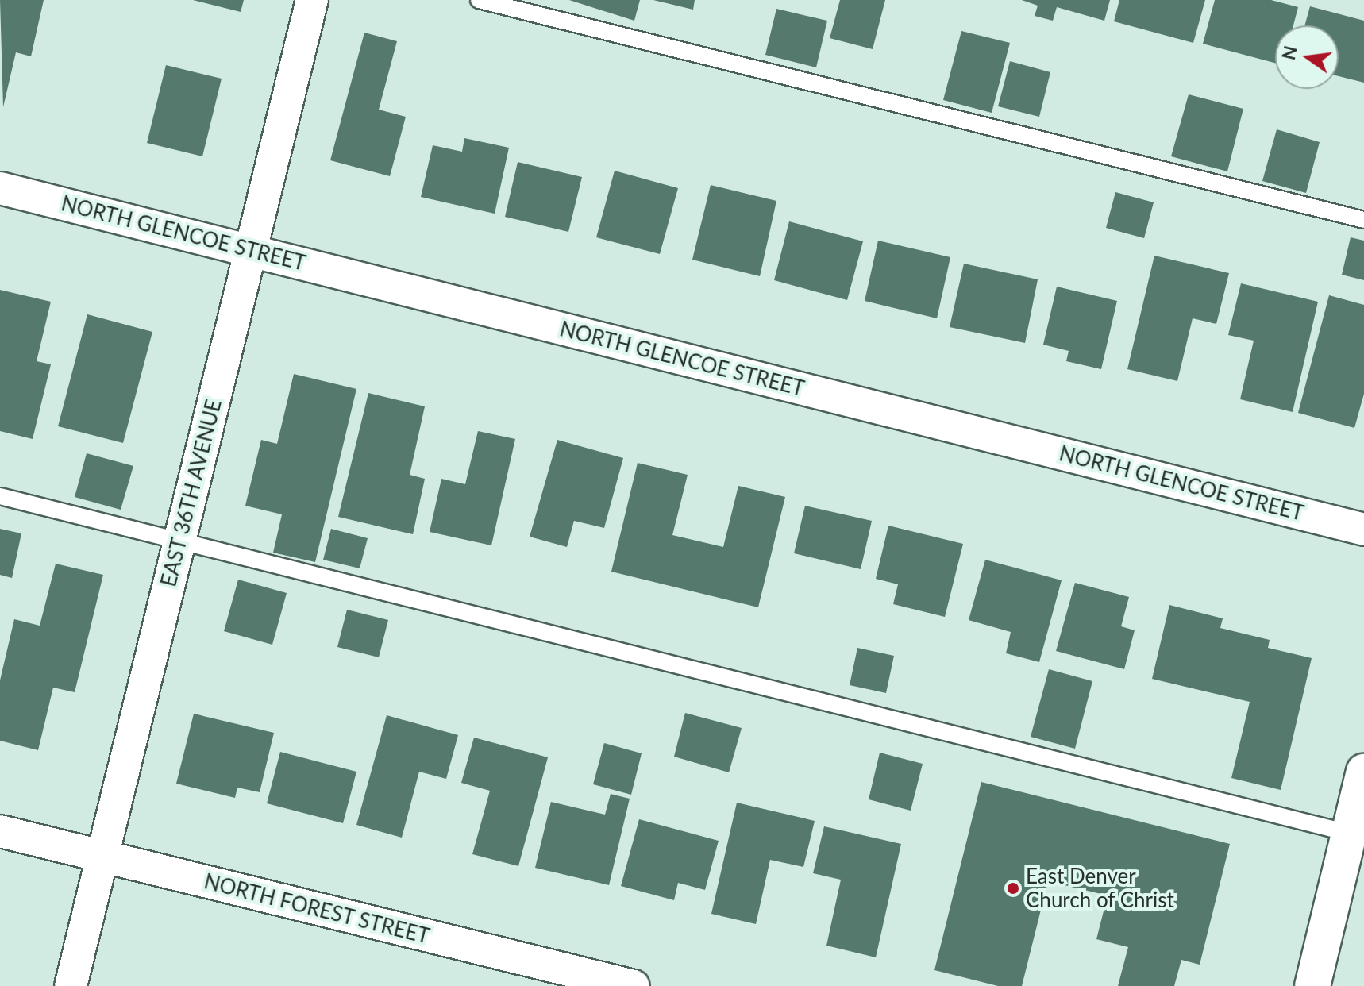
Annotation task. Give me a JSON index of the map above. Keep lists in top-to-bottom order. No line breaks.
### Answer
{"streets":{"street":["NORTH GLENCOE STREET","EAST 36TH AVENUE","NORTH FOREST STREET"]},"crossings":[["NORTH GLENCOE STREET","EAST 36TH AVENUE"],["EAST 36TH AVENUE","NORTH FOREST STREET"]],"places":["East Denver Church of Christ"],"north":"left"}
